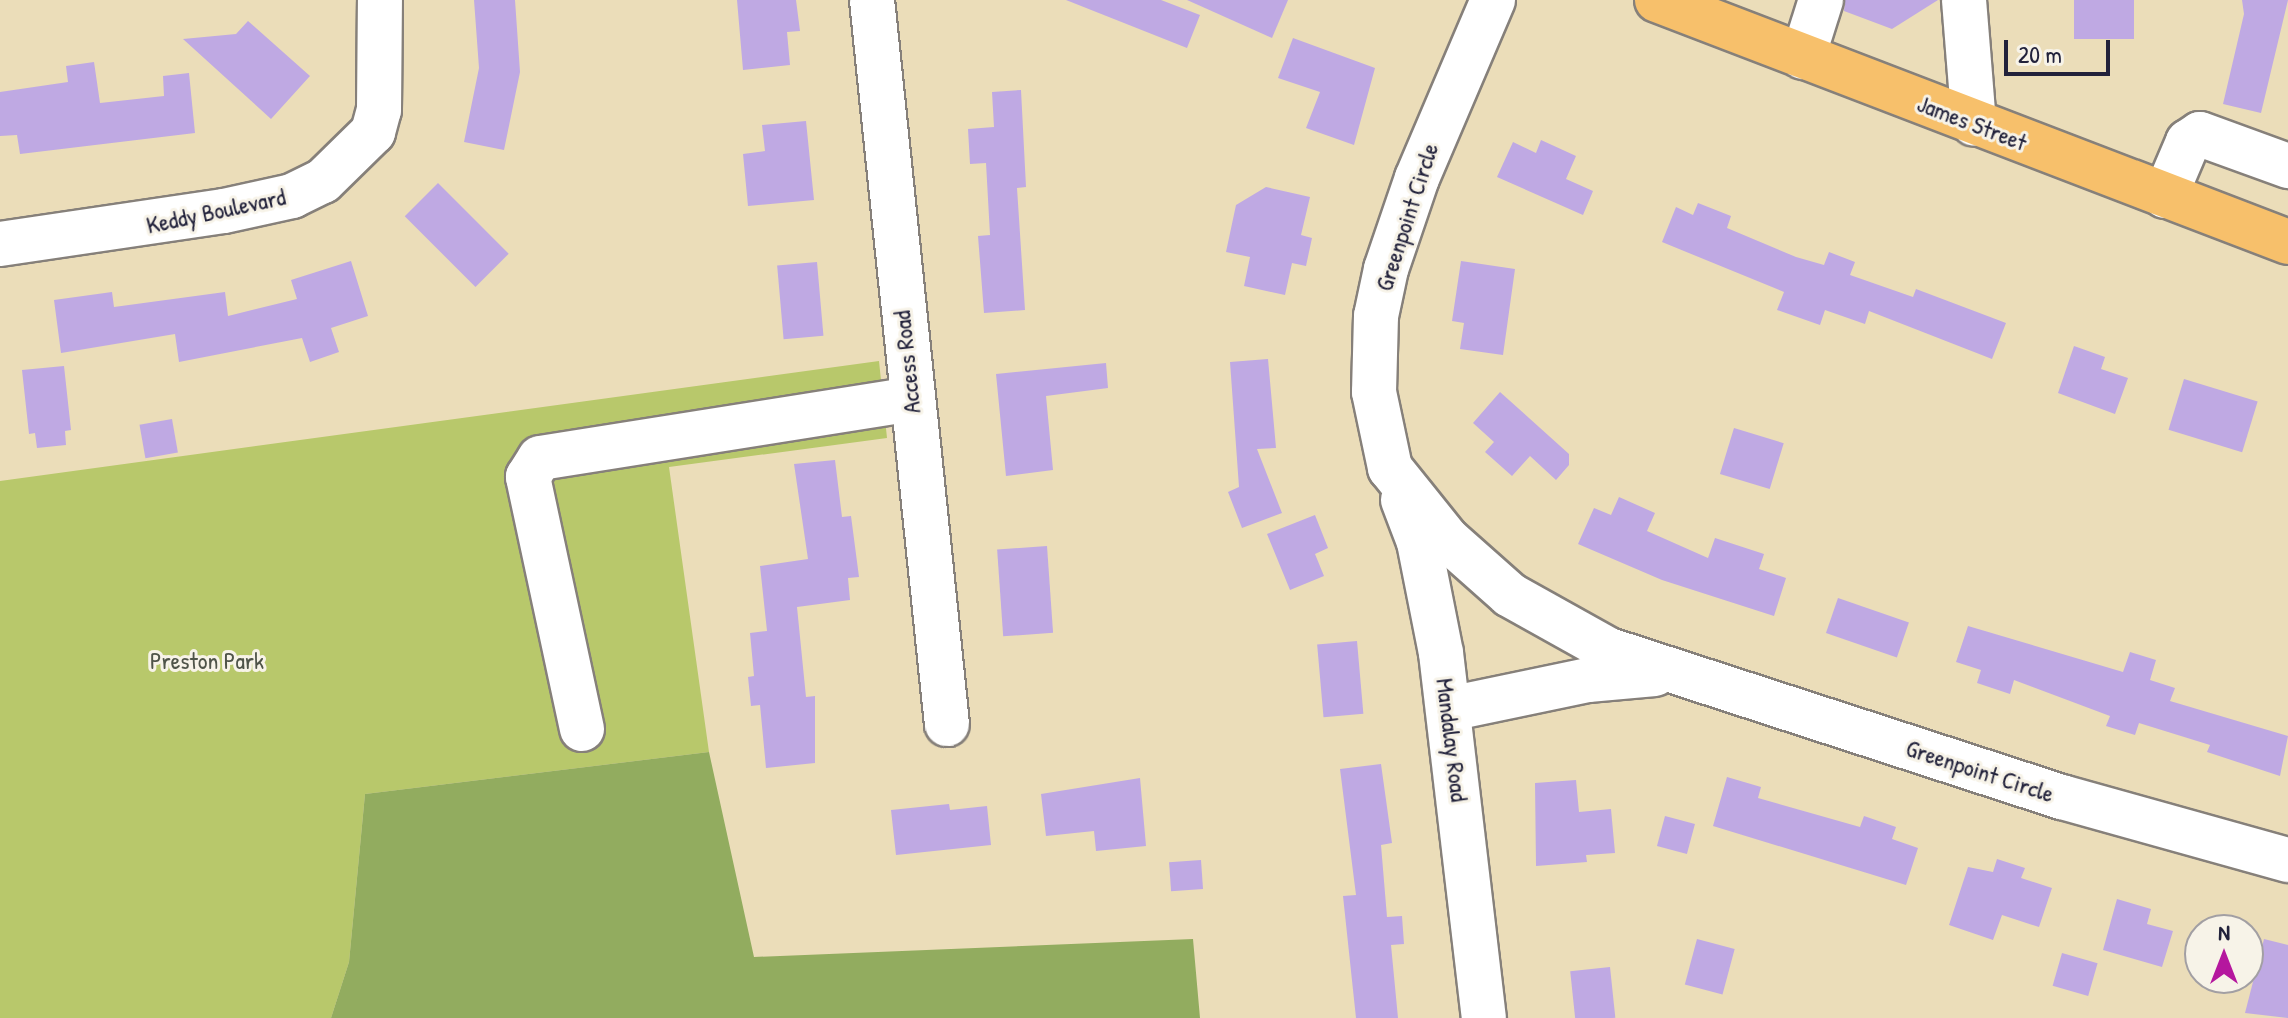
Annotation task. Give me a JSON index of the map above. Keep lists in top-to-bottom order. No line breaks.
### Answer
{"streets":{"main road":["James Street"],"street":["Keddy Boulevard","Greenpoint Circle","Access Road","Mandalay Road"]},"crossings":[["Greenpoint Circle","Mandalay Road"]],"parks":["Preston Park"],"scale_bar":"20 m","north":"top"}
